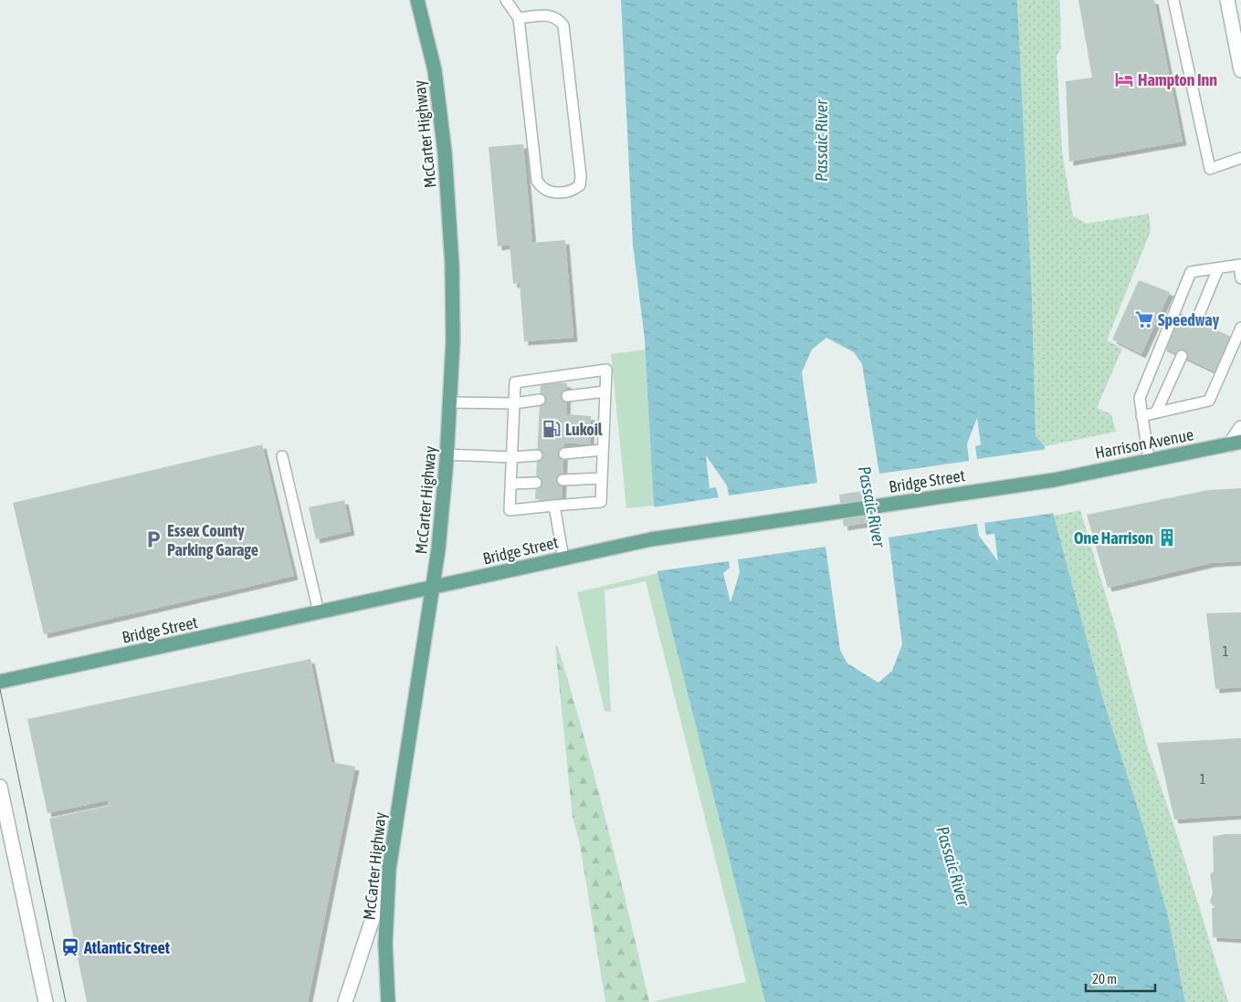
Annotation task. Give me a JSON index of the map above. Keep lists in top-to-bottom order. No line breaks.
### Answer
{"streets":{"main road":["McCarter Highway","Harrison Avenue","Bridge Street"]},"crossings":[["McCarter Highway","Bridge Street"],["Harrison Avenue","Bridge Street"]],"water":["Passaic River"],"places":{"hotel":["Hampton Inn"],"supermarket":["Speedway"],"fuel station":["Lukoil"],"building":["One Harrison"],"parking":["Essex County Parking Garage"],"station":["Atlantic Street"]},"house_numbers":["1","1"],"scale_bar":"20 m"}
